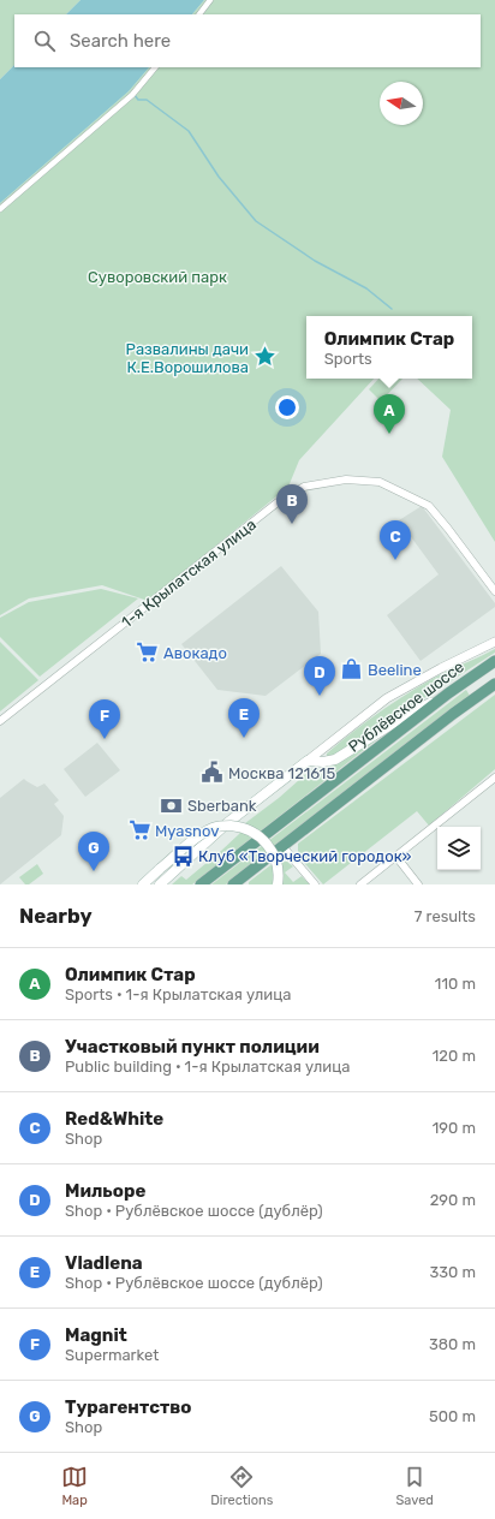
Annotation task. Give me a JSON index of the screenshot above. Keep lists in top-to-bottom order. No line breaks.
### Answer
{"streets":{"main road":["Рублёвское шоссе"],"street":["1-я Крылатская улица"]},"parks":["Суворовский парк"],"places":{"place":["Развалины дачи К.Е.Ворошилова"],"supermarket":["Авокадо","Myasnov"],"shop":["Beeline"],"public building":["Москва 121615"],"bank":["Sberbank"],"bus stop":["Клуб «Творческий городок»"]},"north":"left","page":{"search":"Search here","popup":["Олимпик Стар","Sports"],"pins":["A","B","C","D","E","F","G"],"heading":["Nearby","7 results"],"list":[{"mark":"A","name":"Олимпик Стар","note":"Sports · 1-я Крылатская улица","value":"110 m"},{"mark":"B","name":"Участковый пункт полиции","note":"Public building · 1-я Крылатская улица","value":"120 m"},{"mark":"C","name":"Red&White","note":"Shop","value":"190 m"},{"mark":"D","name":"Мильоре","note":"Shop · Рублёвское шоссе (дублёр)","value":"290 m"},{"mark":"E","name":"Vladlena","note":"Shop · Рублёвское шоссе (дублёр)","value":"330 m"},{"mark":"F","name":"Magnit","note":"Supermarket","value":"380 m"},{"mark":"G","name":"Турагентство","note":"Shop","value":"500 m"}],"nav":["Map","Directions","Saved"]}}
